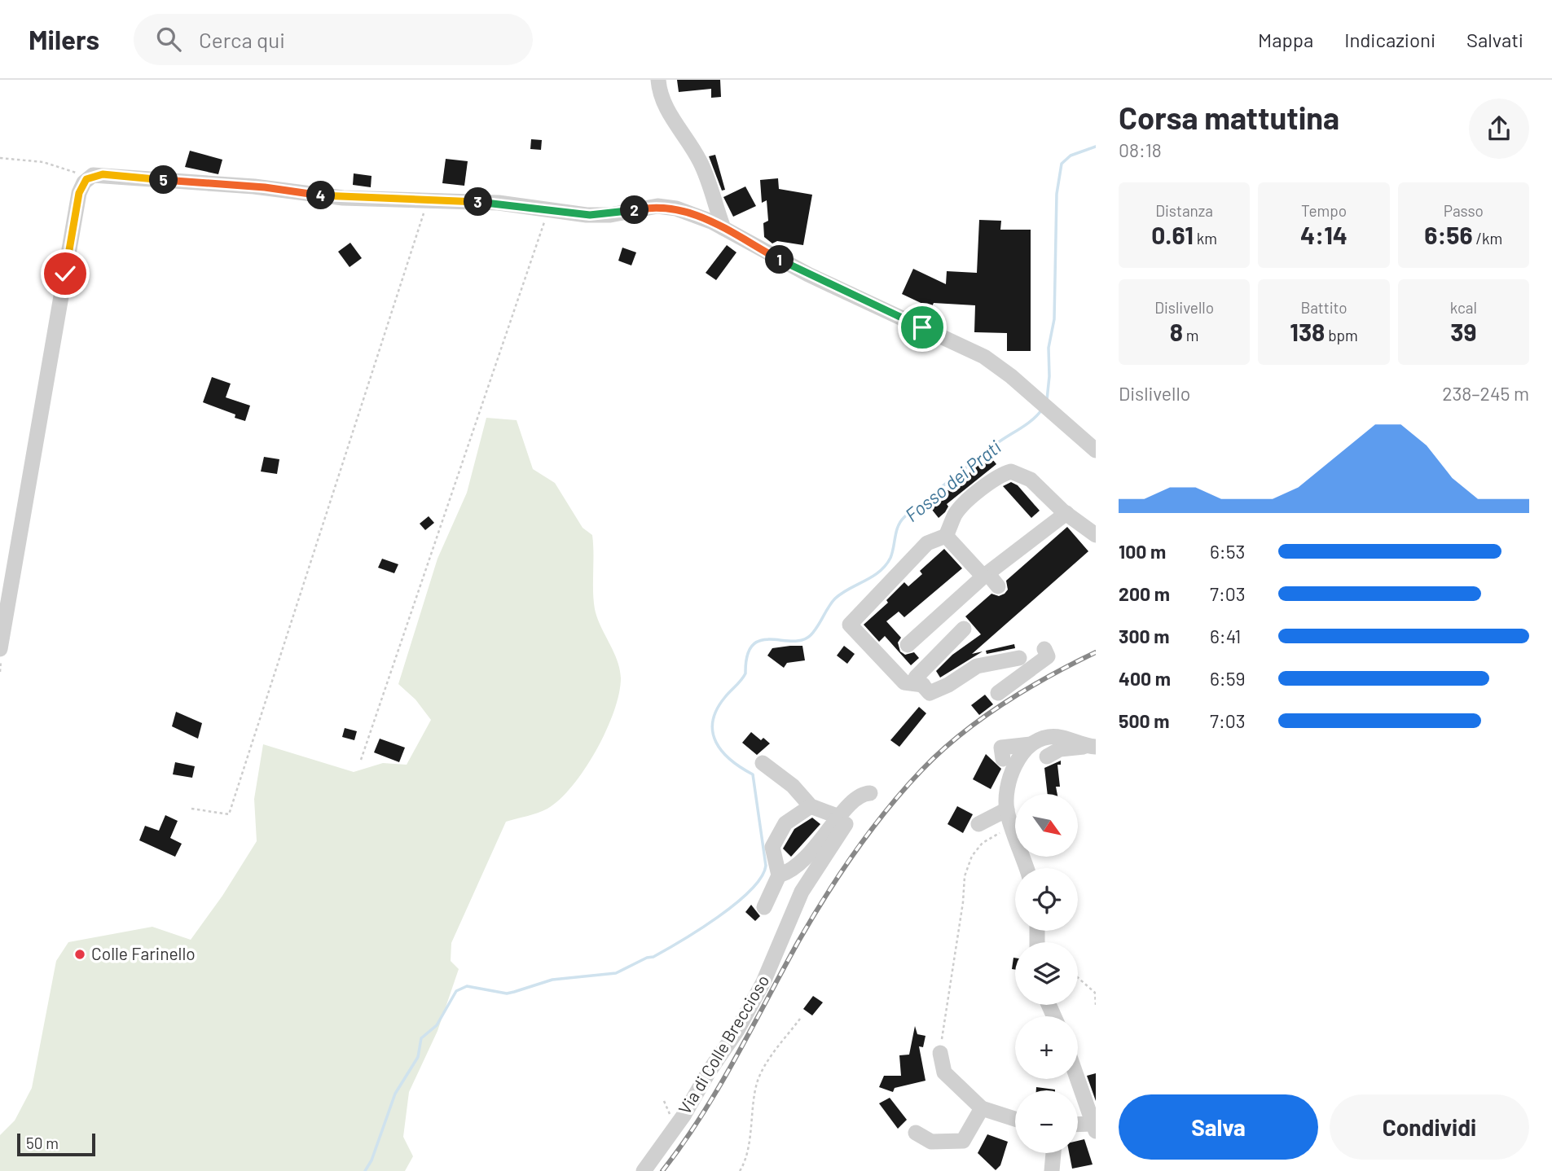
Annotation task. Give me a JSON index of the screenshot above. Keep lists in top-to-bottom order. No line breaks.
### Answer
{"streets":{"street":["Via di Colle Breccioso"]},"water":["Fosso dei Prati"],"places":["Colle Farinello"],"scale_bar":"50 m","north":"bottom right","page":{"header":"Milers","search":"Cerca qui","nav":["Mappa","Indicazioni","Salvati"],"heading":["Corsa mattutina","08:18"],"pins":["5","4","3","2","1"],"stats":[["Distanza","0.61 km"],["Tempo","4:14"],["Passo","6:56 /km"],["Dislivello","8 m"],["Battito","138 bpm"],["kcal","39"]],"chart":["Dislivello","238–245 m"],"list":[{"name":"100 m","note":"6:53"},{"name":"200 m","note":"7:03"},{"name":"300 m","note":"6:41"},{"name":"400 m","note":"6:59"},{"name":"500 m","note":"7:03"}],"map_buttons":["+","−"],"buttons":["Salva","Condividi"],"scale":"50 m"}}
